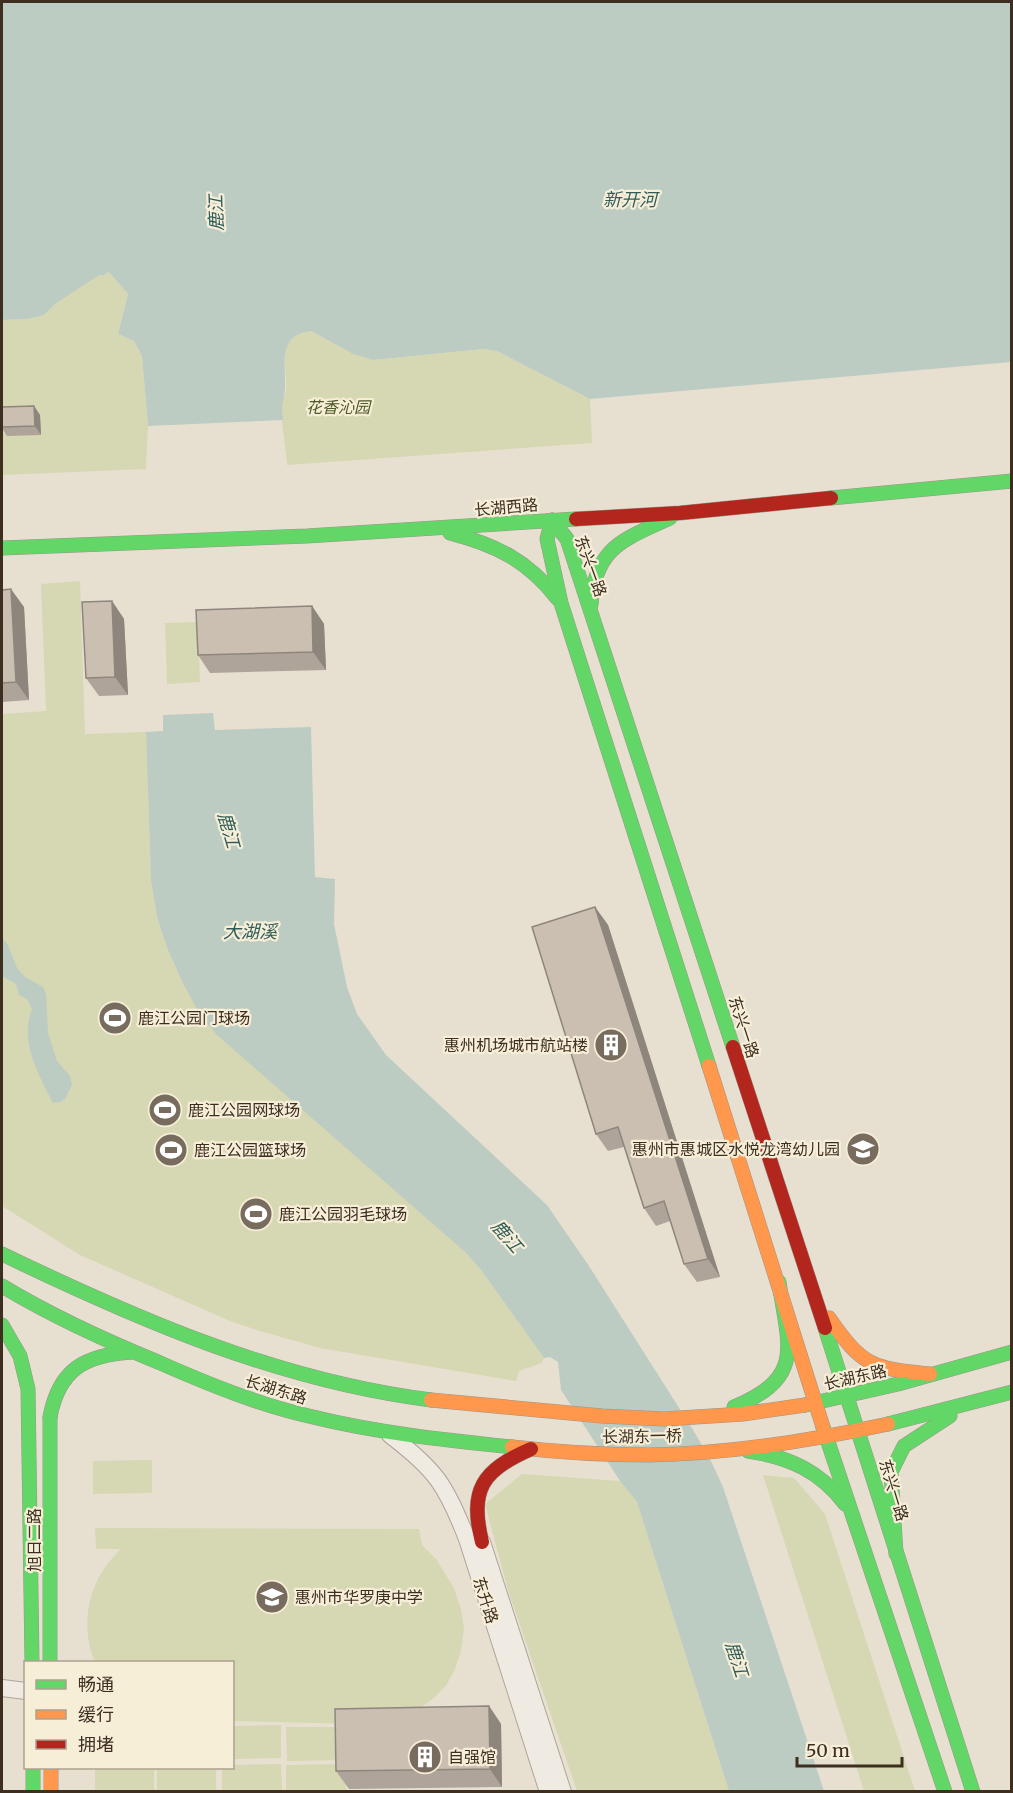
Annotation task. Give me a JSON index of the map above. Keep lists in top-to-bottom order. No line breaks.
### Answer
{"streets":{"street":["长湖西路","东兴一路","长湖东路","长湖东一桥","旭日二路","东升路"]},"crossings":[["长湖西路","东兴一路"],["东兴一路","长湖东路"],["长湖东路","长湖东一桥"],["长湖东路","旭日二路"],["长湖东路","东升路"]],"water":["新开河","鹿江","大湖溪"],"parks":["花香沁园"],"places":{"sports":["鹿江公园门球场","鹿江公园网球场","鹿江公园篮球场","鹿江公园羽毛球场"],"building":["惠州机场城市航站楼","自强馆"],"school or university":["惠州市惠城区水悦龙湾幼儿园","惠州市华罗庚中学"]},"legend":["畅通","缓行","拥堵"],"scale_bar":"50 m"}
